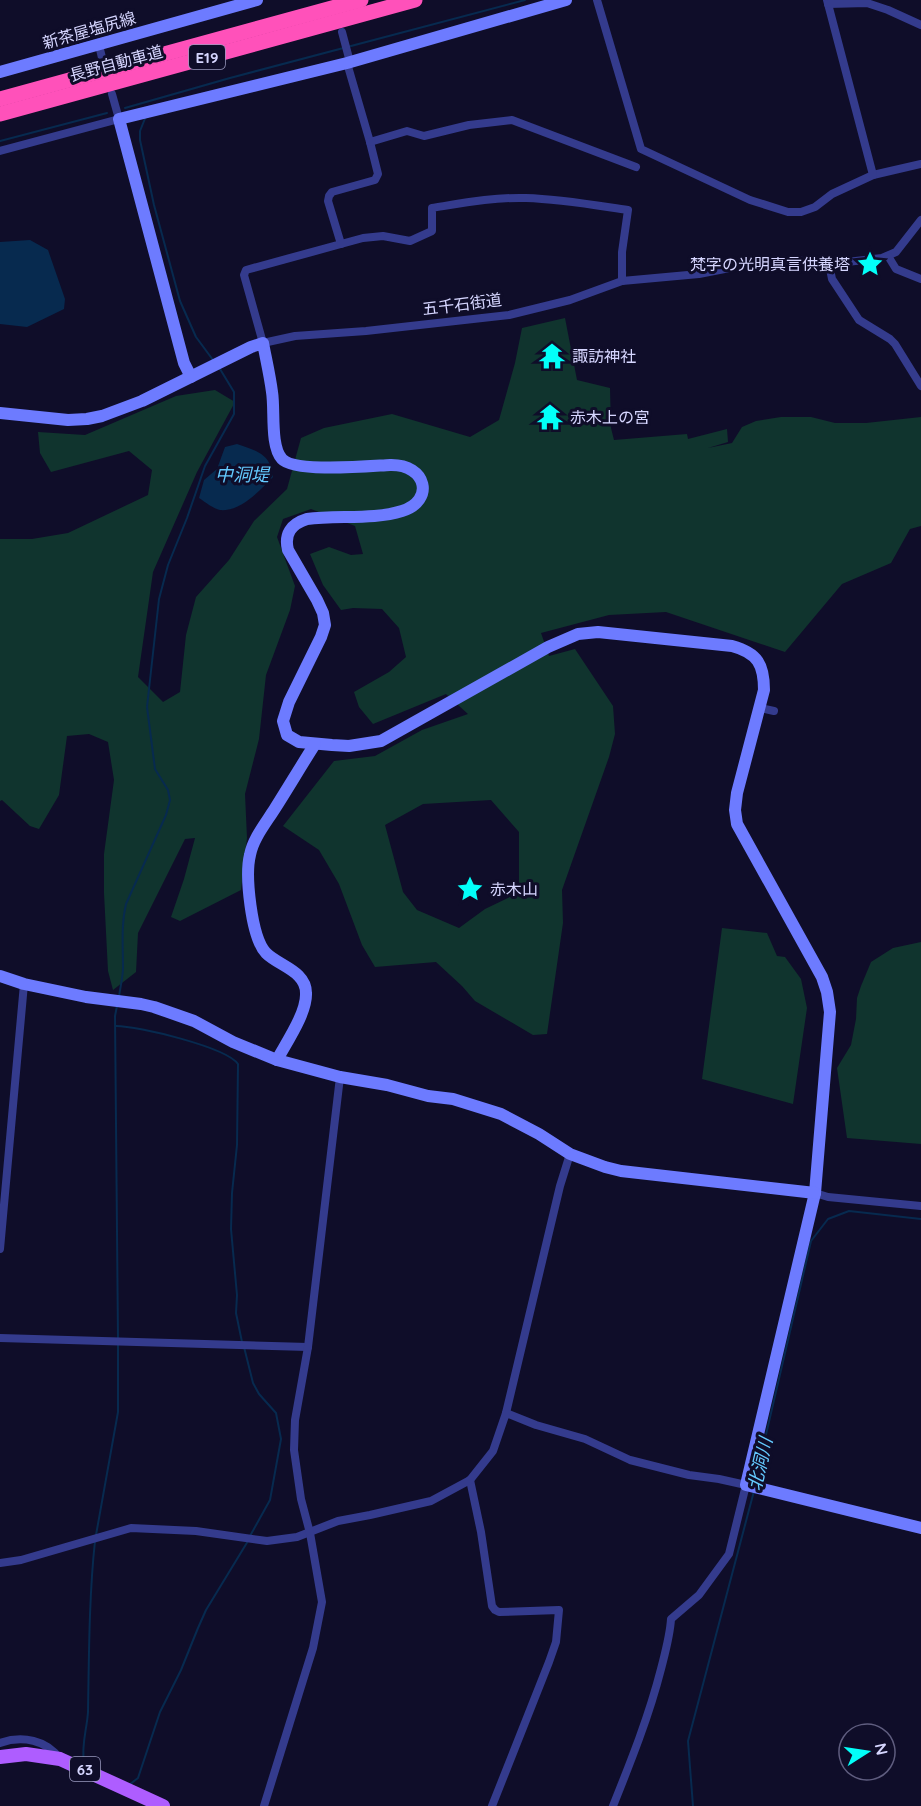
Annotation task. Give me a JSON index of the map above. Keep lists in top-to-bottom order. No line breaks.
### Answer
{"streets":{"highway":["E19","長野自動車道"],"main road":["63"],"street":["新茶屋塩尻線","五千石街道"]},"water":["中洞堤","北洞川"],"places":{"place":["梵字の光明真言供養塔","赤木山"],"temple":["諏訪神社","赤木上の宮"]},"north":"right"}
